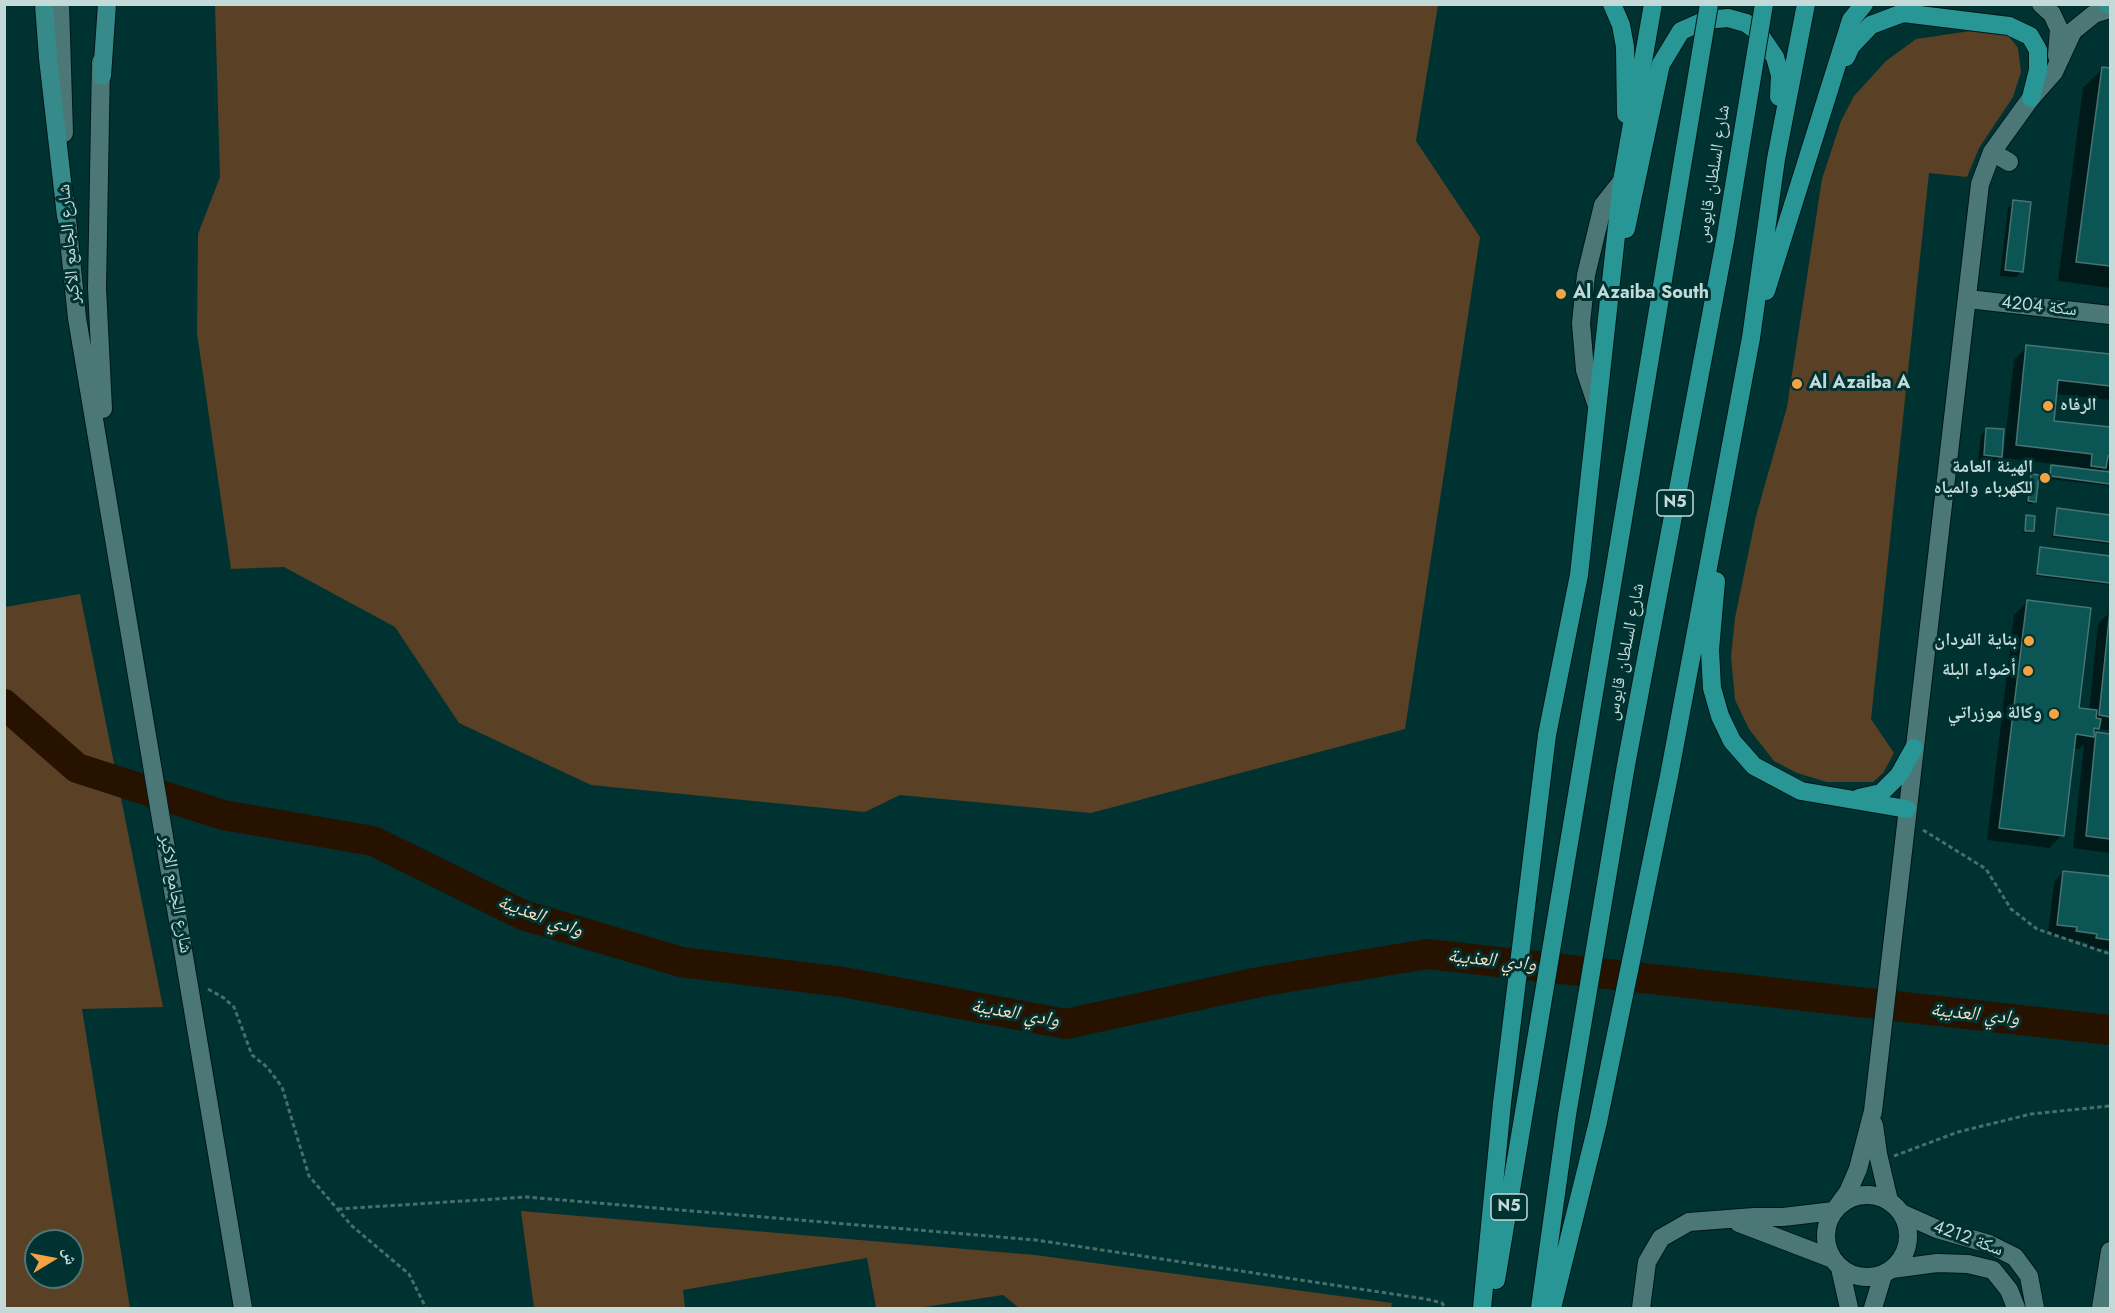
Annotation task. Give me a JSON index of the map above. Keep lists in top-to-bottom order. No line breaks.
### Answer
{"streets":{"highway":["شارع السلطان قابوس","N5"],"street":["شارع الجامع الاكبر","سكة 4204","سكة 4212"]},"water":["وادي العذيبة"],"places":["Al Azaiba South","Al Azaiba A","الرفاه","الهيئة العامة للكهرباء والمياه","بناية الفردان","أضواء البلة","وكالة موزراتي"],"north":"right"}
